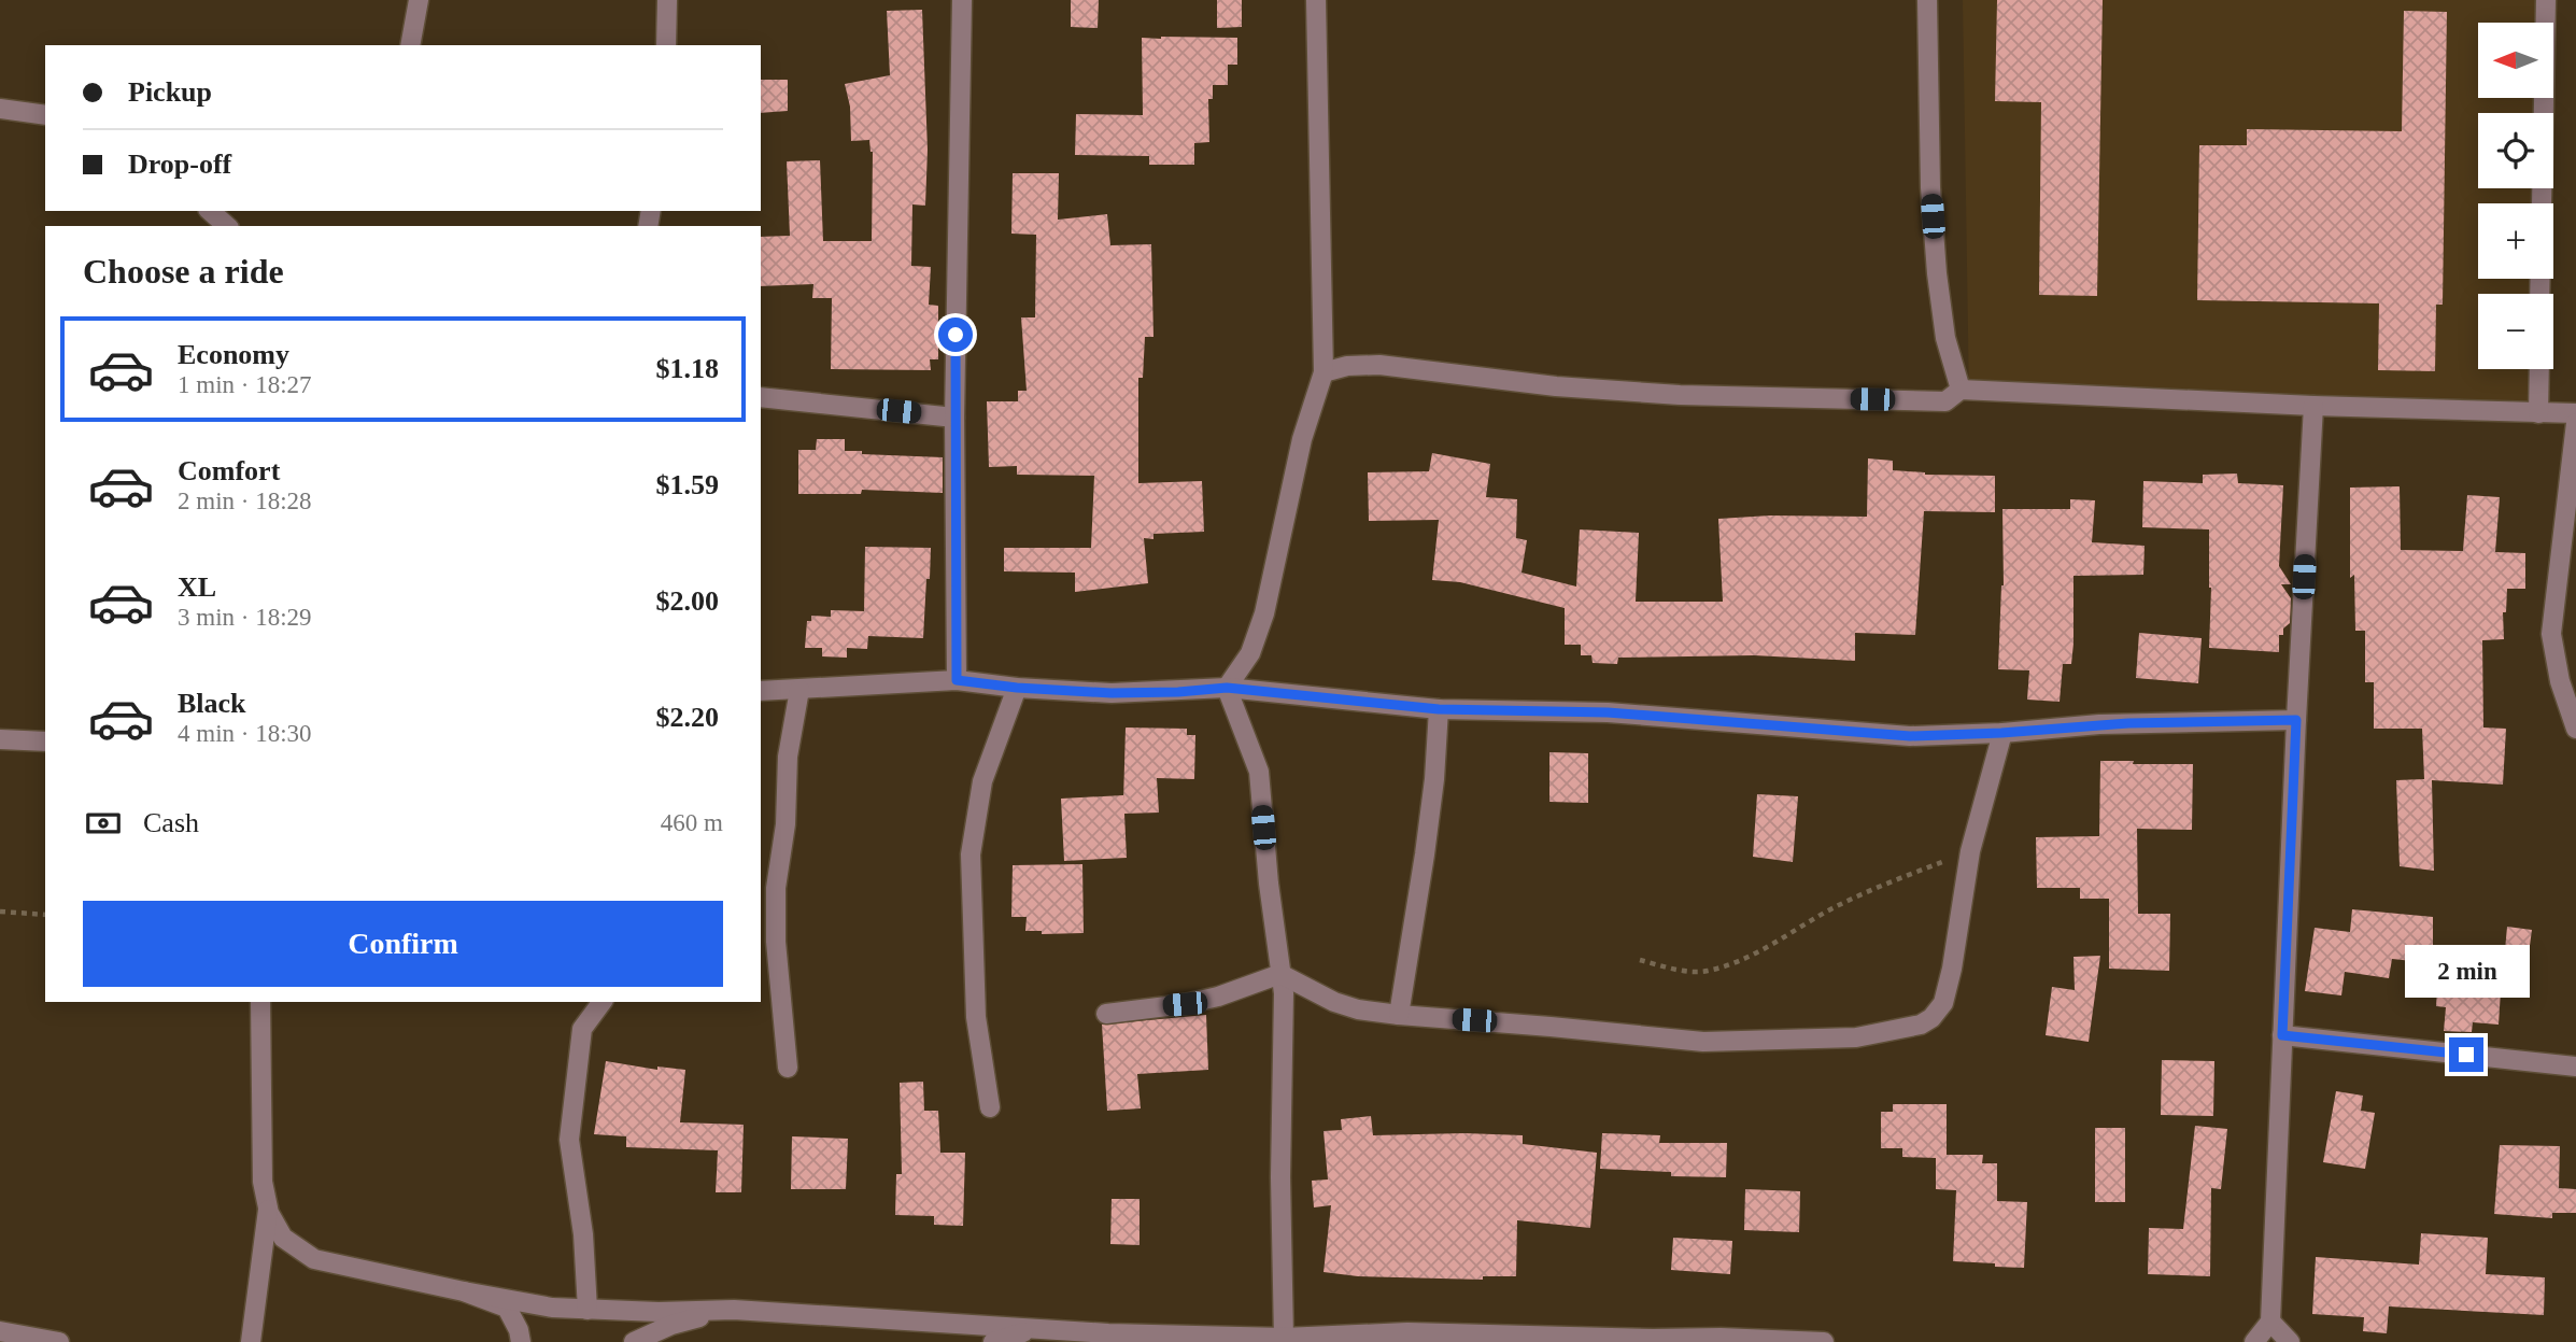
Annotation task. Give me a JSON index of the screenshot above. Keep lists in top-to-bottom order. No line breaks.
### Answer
{"north":"left","page":{"map_buttons":["+","−"],"banner":["Pickup","Drop-off"],"heading":"Choose a ride","list":[{"name":"Economy","note":"1 min · 18:27","value":"$1.18"},{"name":"Comfort","note":"2 min · 18:28","value":"$1.59"},{"name":"XL","note":"3 min · 18:29","value":"$2.00"},{"name":"Black","note":"4 min · 18:30","value":"$2.20"}],"pay":["Cash","460 m"],"buttons":"Confirm","bubble":"2 min"}}
